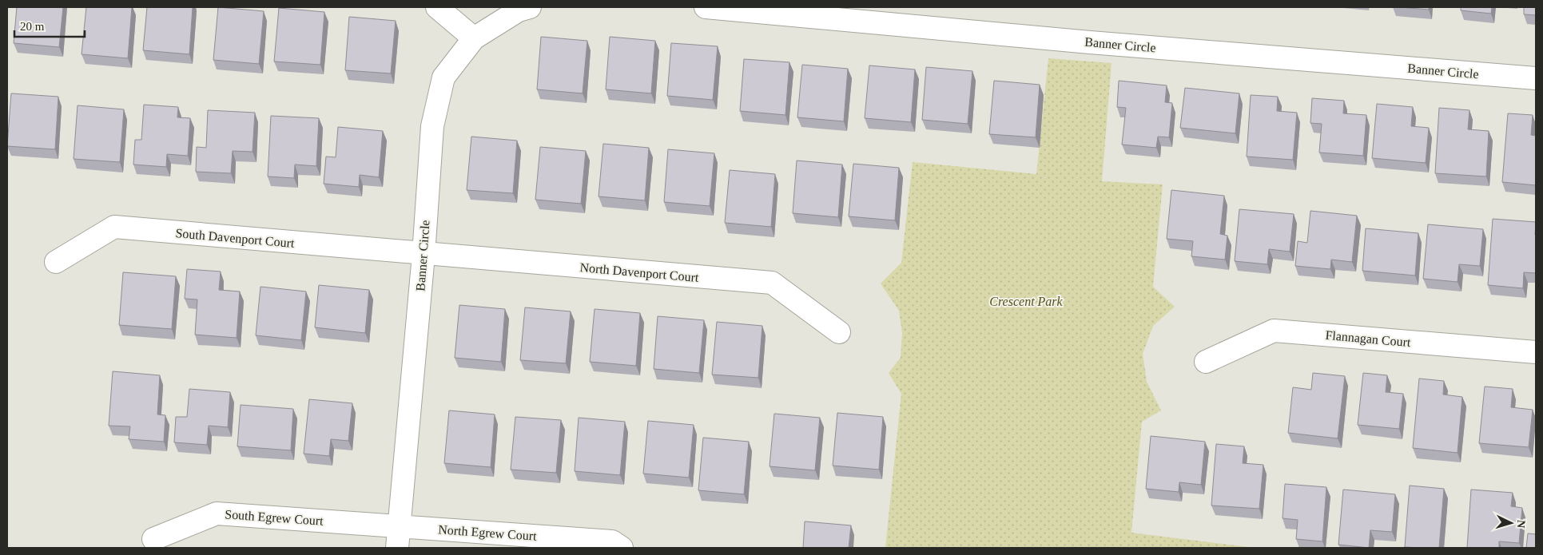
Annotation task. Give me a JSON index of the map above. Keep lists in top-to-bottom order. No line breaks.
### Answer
{"streets":{"street":["Banner Circle","South Davenport Court","North Davenport Court","Flannagan Court","South Egrew Court","North Egrew Court"]},"crossings":[["Banner Circle","South Davenport Court"],["Banner Circle","North Davenport Court"],["Banner Circle","South Egrew Court"],["Banner Circle","North Egrew Court"],["South Davenport Court","North Davenport Court"],["South Egrew Court","North Egrew Court"]],"parks":["Crescent Park"],"scale_bar":"20 m","north":"right"}
